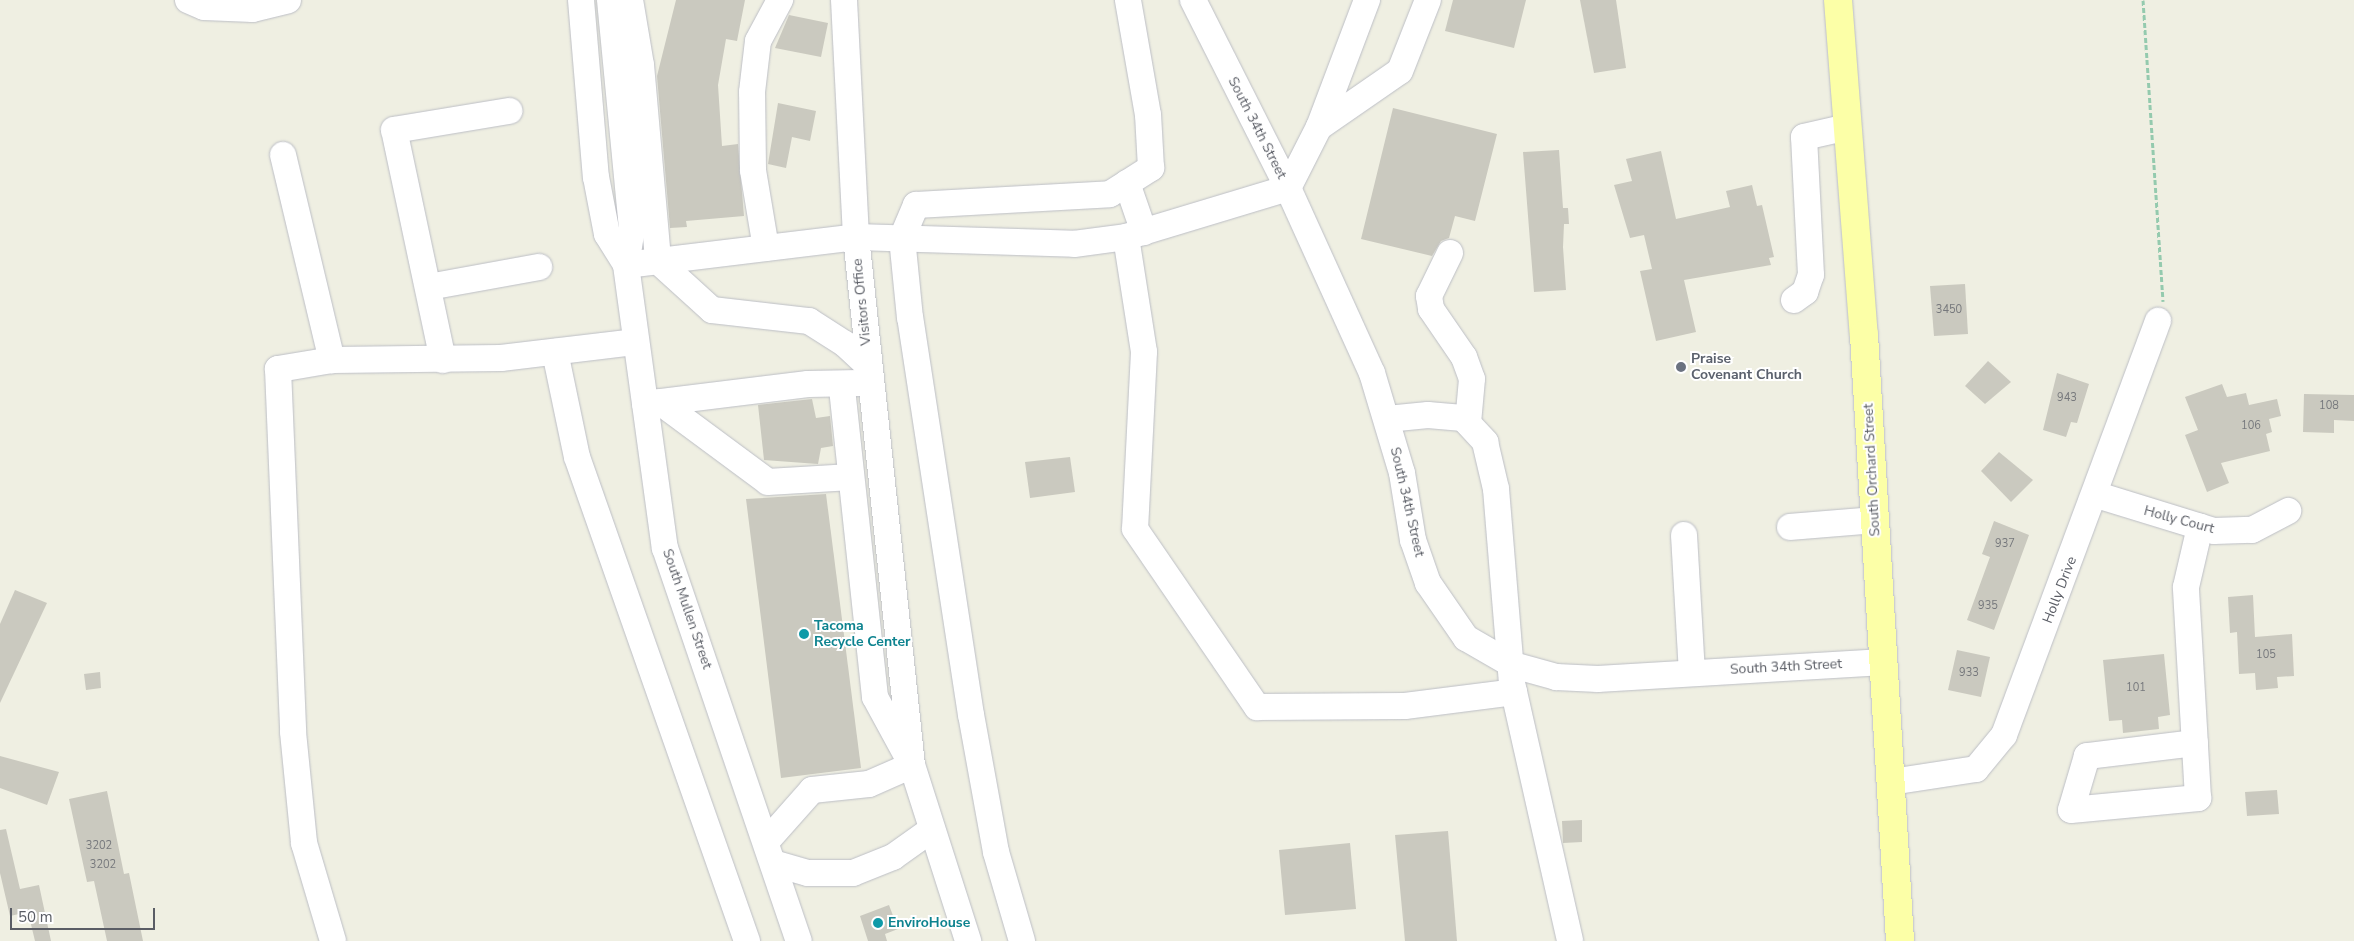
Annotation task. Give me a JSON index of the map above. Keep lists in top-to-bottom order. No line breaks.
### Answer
{"streets":{"main road":["South Orchard Street"],"street":["South 34th Street","Visitors Office","Holly Court","Holly Drive","South Mullen Street"]},"crossings":[["South 34th Street","South Orchard Street"],["South Orchard Street","Holly Drive"],["Holly Court","Holly Drive"]],"places":["Praise Covenant Church","Tacoma Recycle Center","EnviroHouse"],"house_numbers":["3450","943","108","106","937","935","105","933","101","3202","3202"],"scale_bar":"50 m"}
